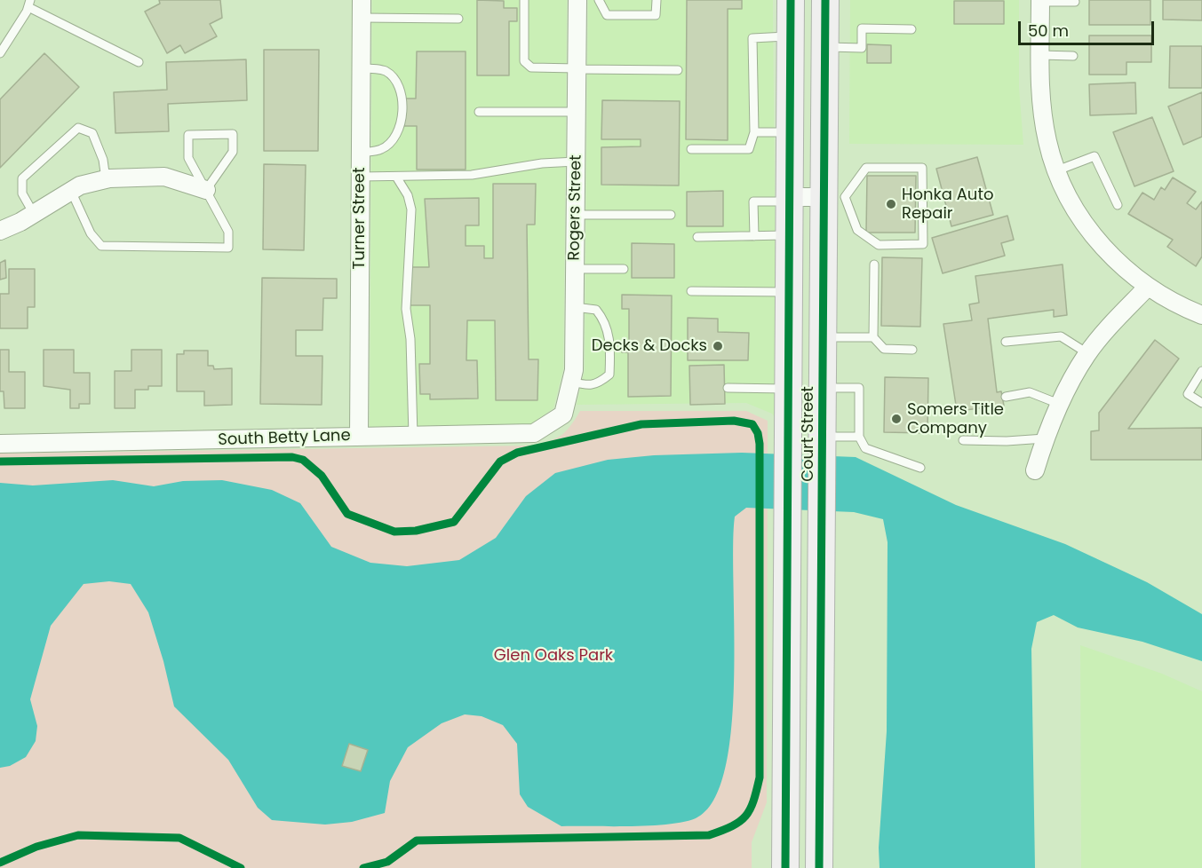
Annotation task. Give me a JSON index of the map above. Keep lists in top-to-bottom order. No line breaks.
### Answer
{"streets":{"main road":["Court Street"],"street":["Rogers Street","Turner Street","South Betty Lane"]},"crossings":[["Rogers Street","South Betty Lane"],["Turner Street","South Betty Lane"]],"parks":["Glen Oaks Park"],"places":["Honka Auto Repair","Decks & Docks","Somers Title Company"],"scale_bar":"50 m"}
